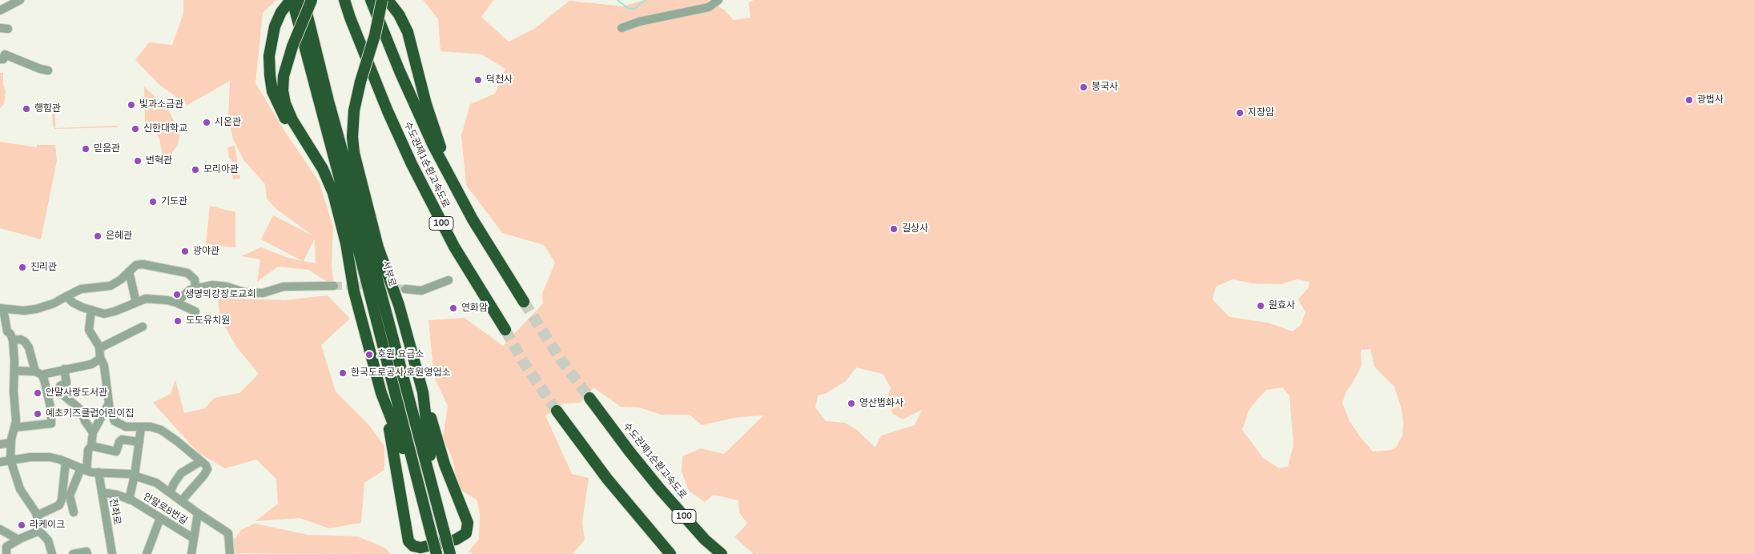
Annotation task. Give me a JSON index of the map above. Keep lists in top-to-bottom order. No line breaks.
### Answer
{"streets":{"highway":["수도권제1순환고속도로","100","서부로"],"street":["안말로8번길","전좌로"]},"crossings":[["안말로8번길","전좌로"]],"places":["덕천사","봉국사","광법사","빛과소금관","행함관","지장암","시온관","신한대학교","믿음관","변혁관","모리아관","기도관","길상사","은혜관","광야관","진리관","생명의강장로교회","원효사","연화암","도도유치원","호원 요금소","한국도로공사 호원영업소","안말사랑도서관","영산법화사","예초키즈클럽어린이집","라케이크"]}
